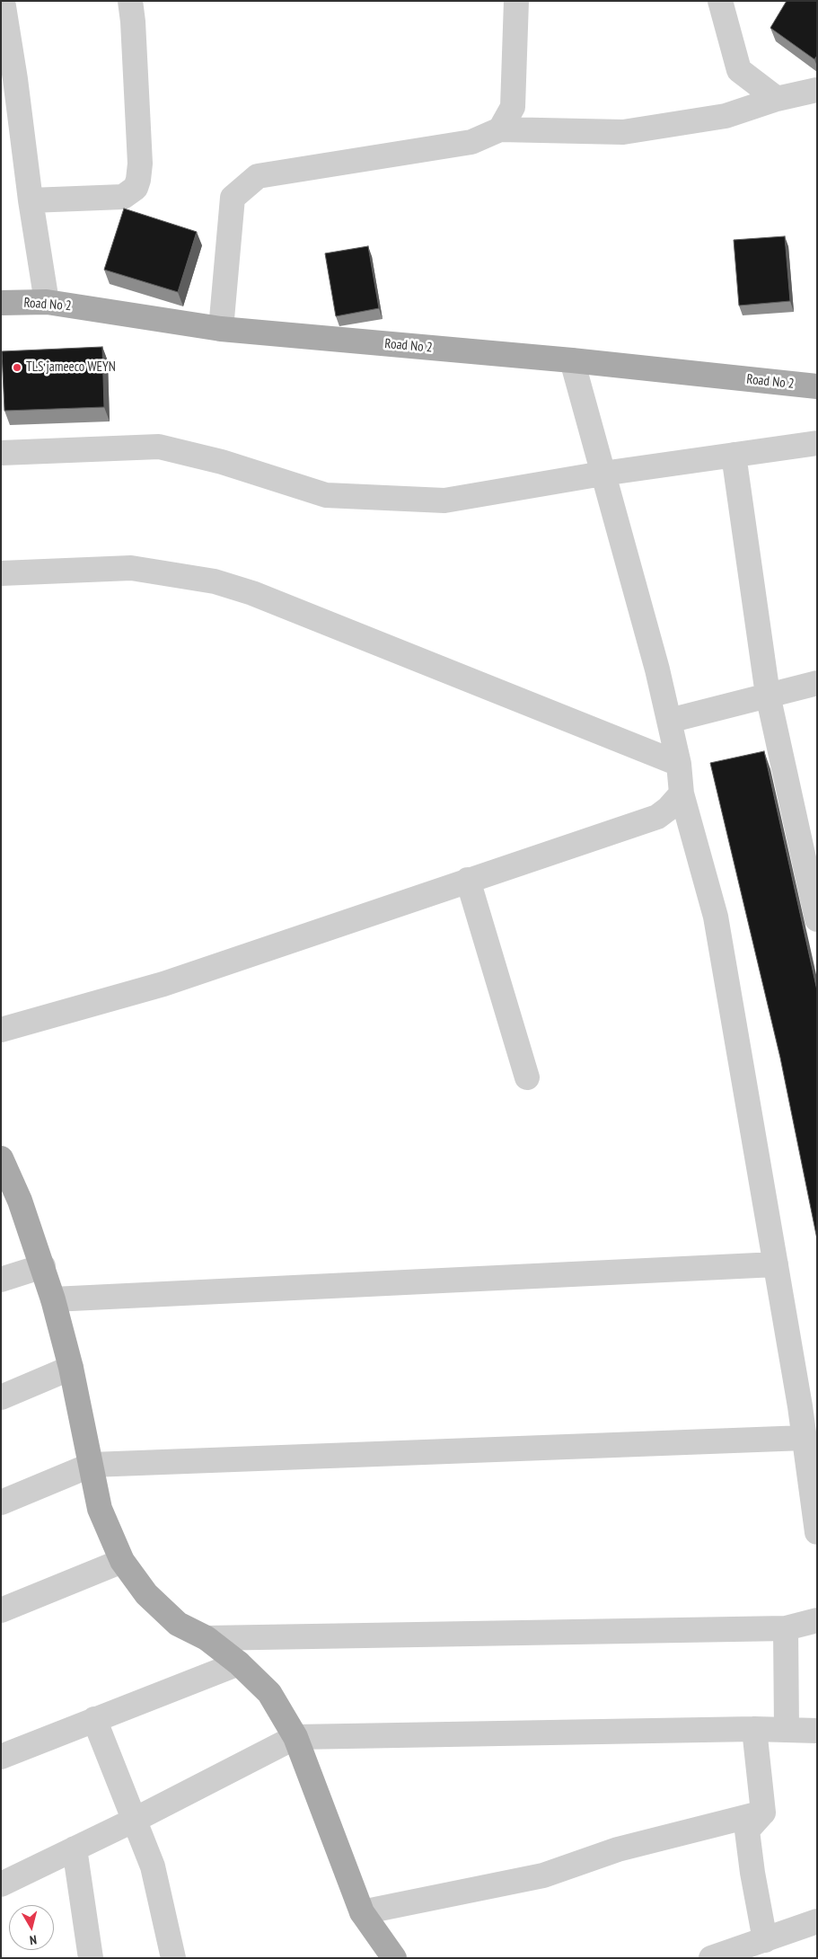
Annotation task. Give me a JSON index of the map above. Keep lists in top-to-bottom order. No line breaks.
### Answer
{"streets":{"main road":["Road No 2"]},"places":["TLS jameeco WEYN"],"north":"bottom"}
